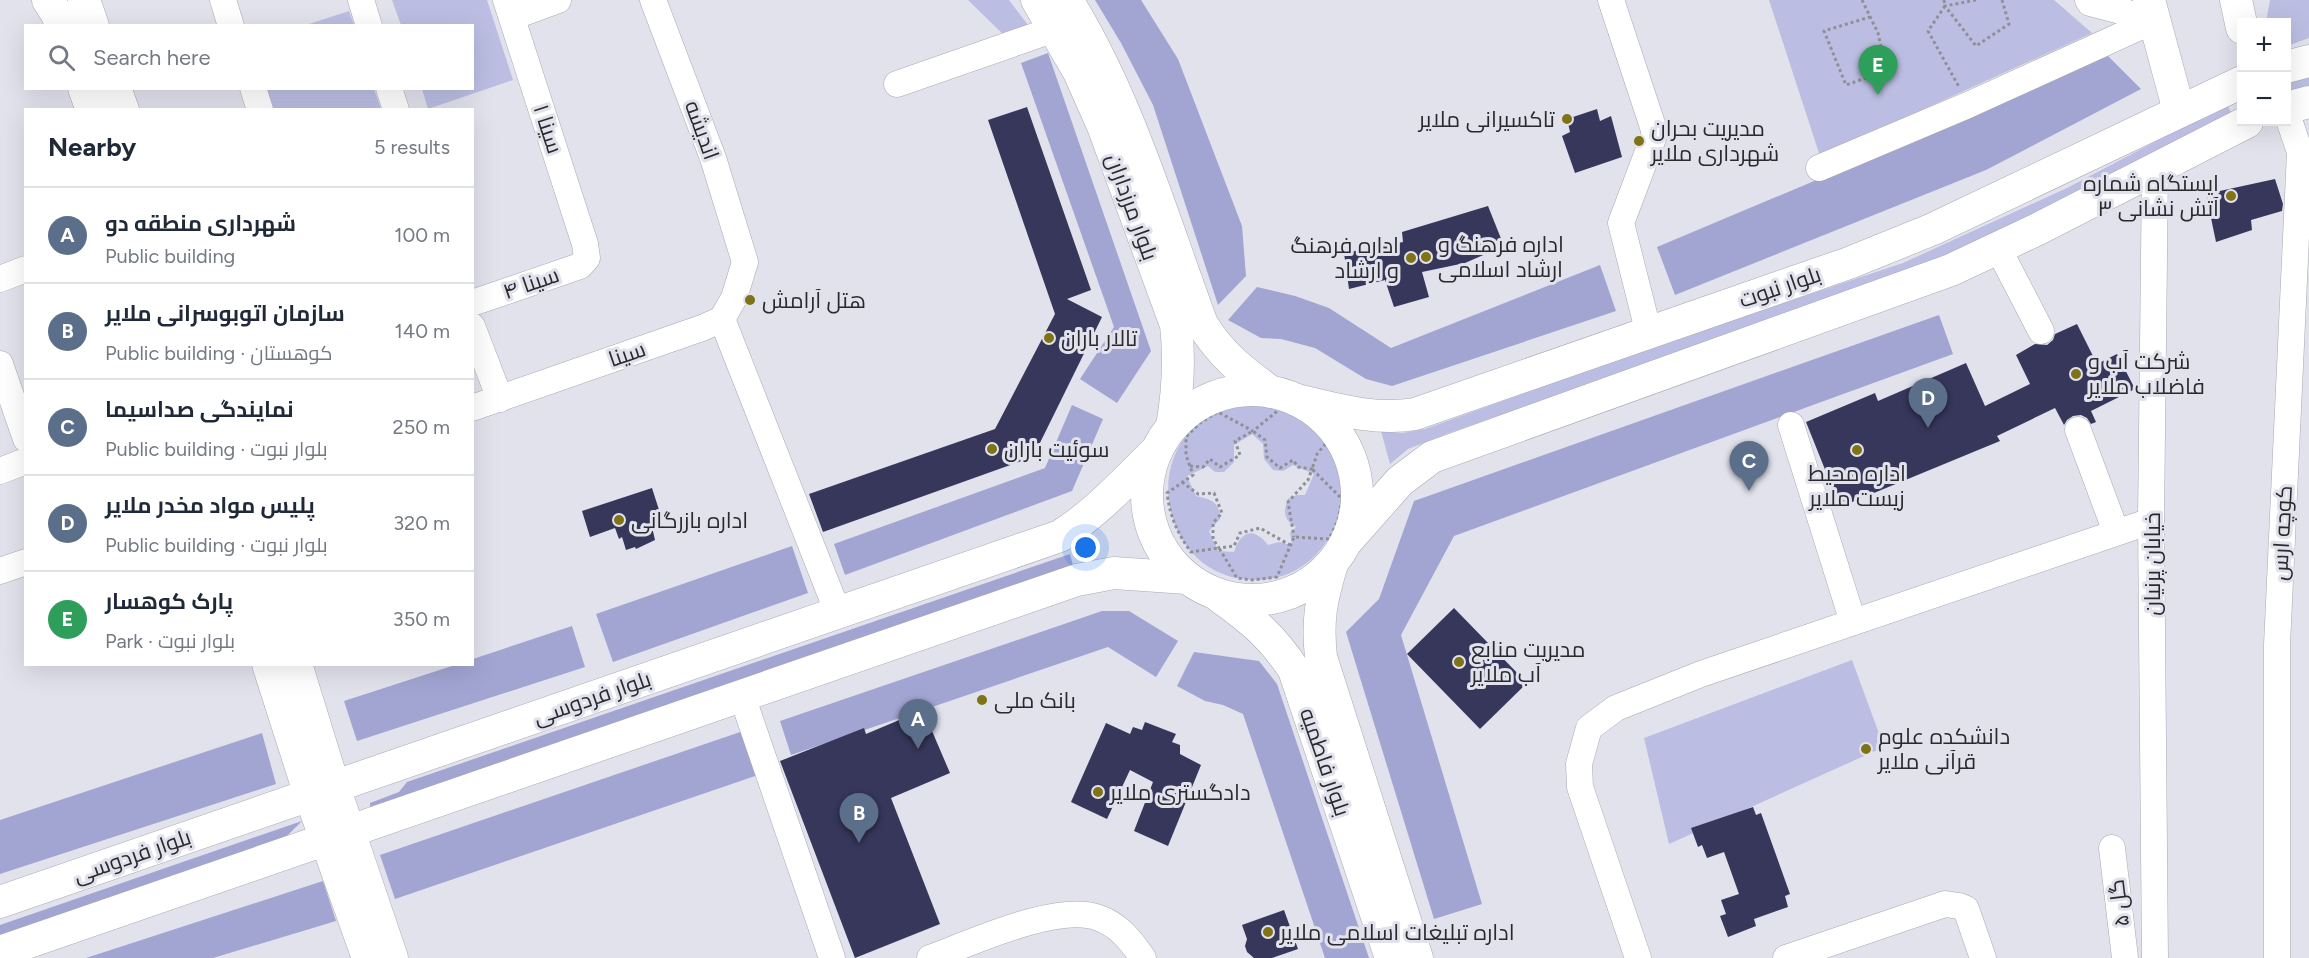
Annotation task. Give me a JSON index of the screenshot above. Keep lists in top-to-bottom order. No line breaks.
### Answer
{"streets":{"main road":["بلوار مرزداران","بلوار نبوت","بلوار فردوسی","بلوار فاطمیه"],"street":["سینا ۱","اندیشه","سینا ۴","سینا","کوچه ارس","خیابان پرنیان","گل ۵"]},"crossings":[["سینا ۱","سینا ۴"],["اندیشه","سینا"],["بلوار مرزداران","بلوار نبوت"],["بلوار مرزداران","بلوار فردوسی"],["بلوار مرزداران","بلوار فاطمیه"],["بلوار نبوت","خیابان پرنیان"],["بلوار نبوت","بلوار فردوسی"],["بلوار نبوت","بلوار فاطمیه"]],"places":["تاکسیرانی ملایر","مدیریت بحران شهرداری ملایر","ایستگاه شماره ۳ آتش نشانی","اداره فرهنگ و ارشاد اسلامی","اداره فرهنگ و ارشاد","هتل آرامش","تالار باران","شرکت آب و فاضلاب ملایر","سوئیت باران","اداره محیط زیست ملایر","اداره بازرگانی","مدیریت منابع آب ملایر","بانک ملی","دانشکده علوم قرآنی ملایر","دادگستری ملایر","اداره تبلیغات اسلامی ملایر"],"page":{"map_buttons":["+","−"],"search":"Search here","pins":["E","D","C","A","B"],"heading":["Nearby","5 results"],"list":[{"mark":"A","name":"شهرداری منطقه دو","note":"Public building","value":"100 m"},{"mark":"B","name":"سازمان اتوبوسرانی ملایر","note":"Public building · کوهستان","value":"140 m"},{"mark":"C","name":"نمایندگی صداسیما","note":"Public building · بلوار نبوت","value":"250 m"},{"mark":"D","name":"پلیس مواد مخدر ملایر","note":"Public building · بلوار نبوت","value":"320 m"},{"mark":"E","name":"پارک کوهسار","note":"Park · بلوار نبوت","value":"350 m"}]}}
